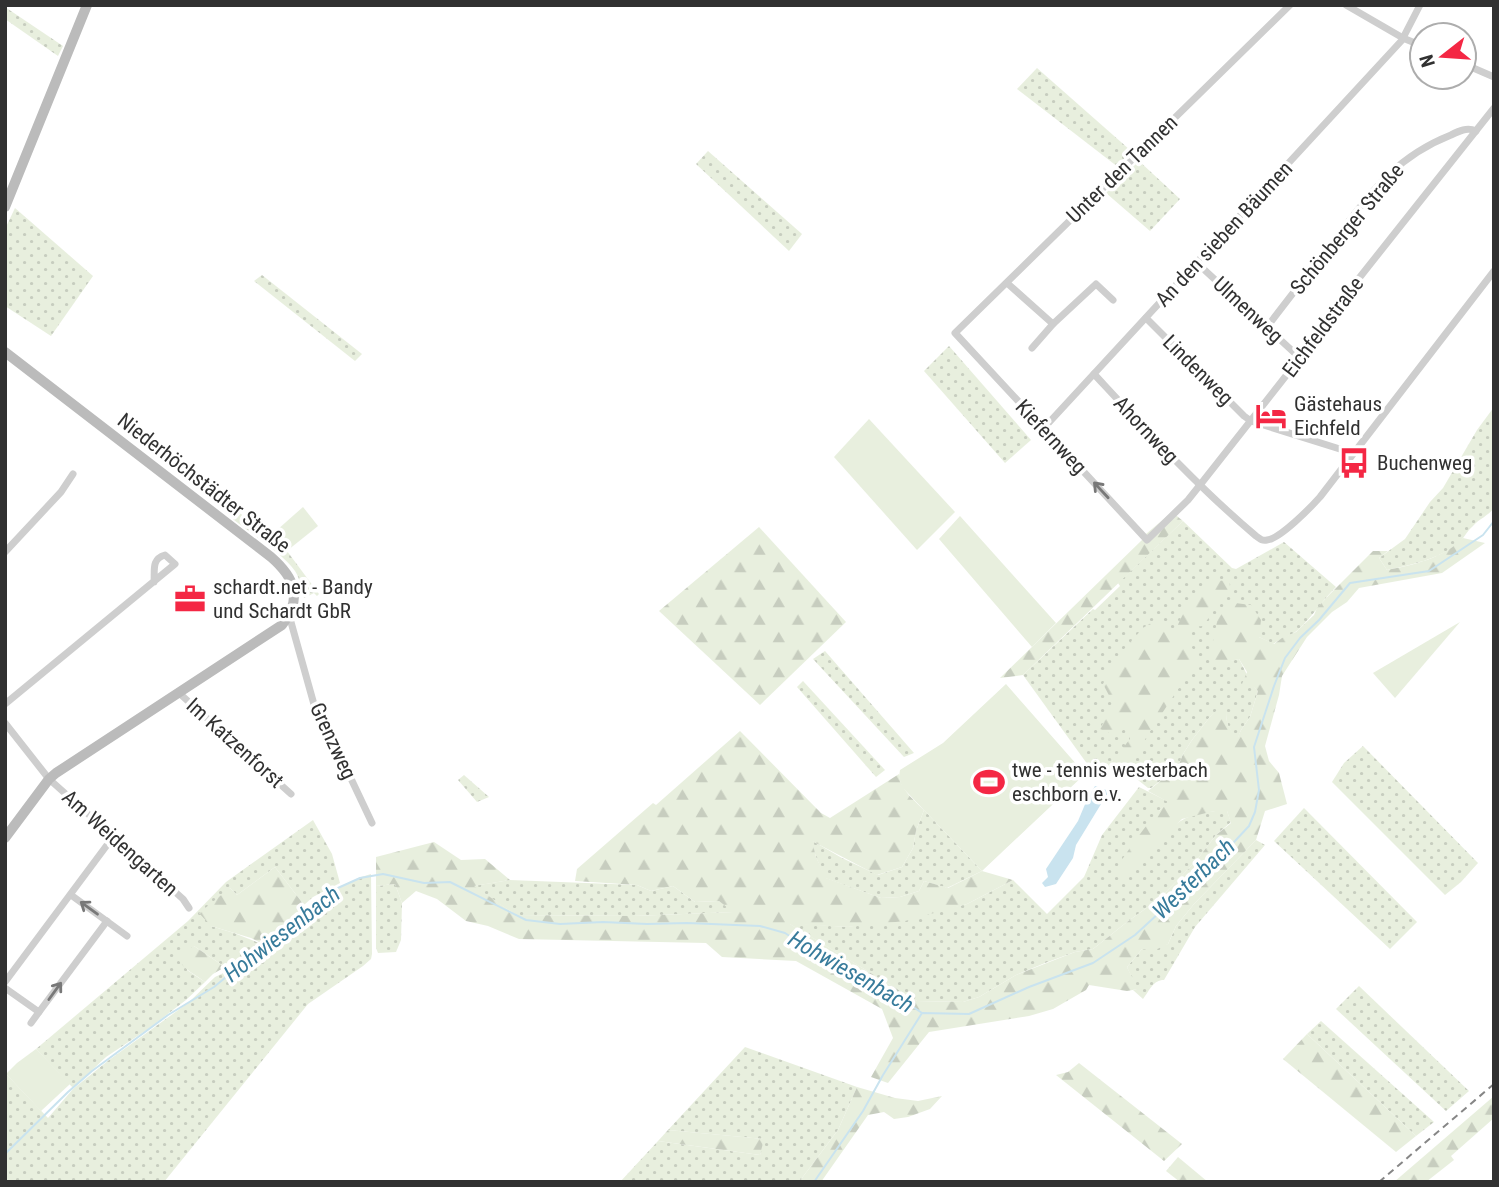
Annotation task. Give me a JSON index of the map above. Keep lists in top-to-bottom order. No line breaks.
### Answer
{"streets":{"street":["Unter den Tannen","Schönberger Straße","An den sieben Bäumen","Ulmenweg","Eichfeldstraße","Lindenweg","Ahornweg","Kiefernweg","Niederhöchstädter Straße","Grenzweg","Im Katzenforst","Am Weidengarten"]},"crossings":[["Unter den Tannen","Kiefernweg"],["Schönberger Straße","Ulmenweg"],["Schönberger Straße","Eichfeldstraße"],["An den sieben Bäumen","Ulmenweg"],["An den sieben Bäumen","Lindenweg"],["An den sieben Bäumen","Ahornweg"],["An den sieben Bäumen","Kiefernweg"],["Ulmenweg","Eichfeldstraße"],["Eichfeldstraße","Lindenweg"],["Eichfeldstraße","Ahornweg"],["Eichfeldstraße","Kiefernweg"],["Niederhöchstädter Straße","Grenzweg"]],"one_way":["Kiefernweg"],"water":["Westerbach","Hohwiesenbach"],"places":{"hotel":["Gästehaus Eichfeld"],"bus stop":["Buchenweg"],"office":["schardt.net - Bandy und Schardt GbR"],"sports":["twe - tennis westerbach eschborn e.v."]},"north":"left"}
